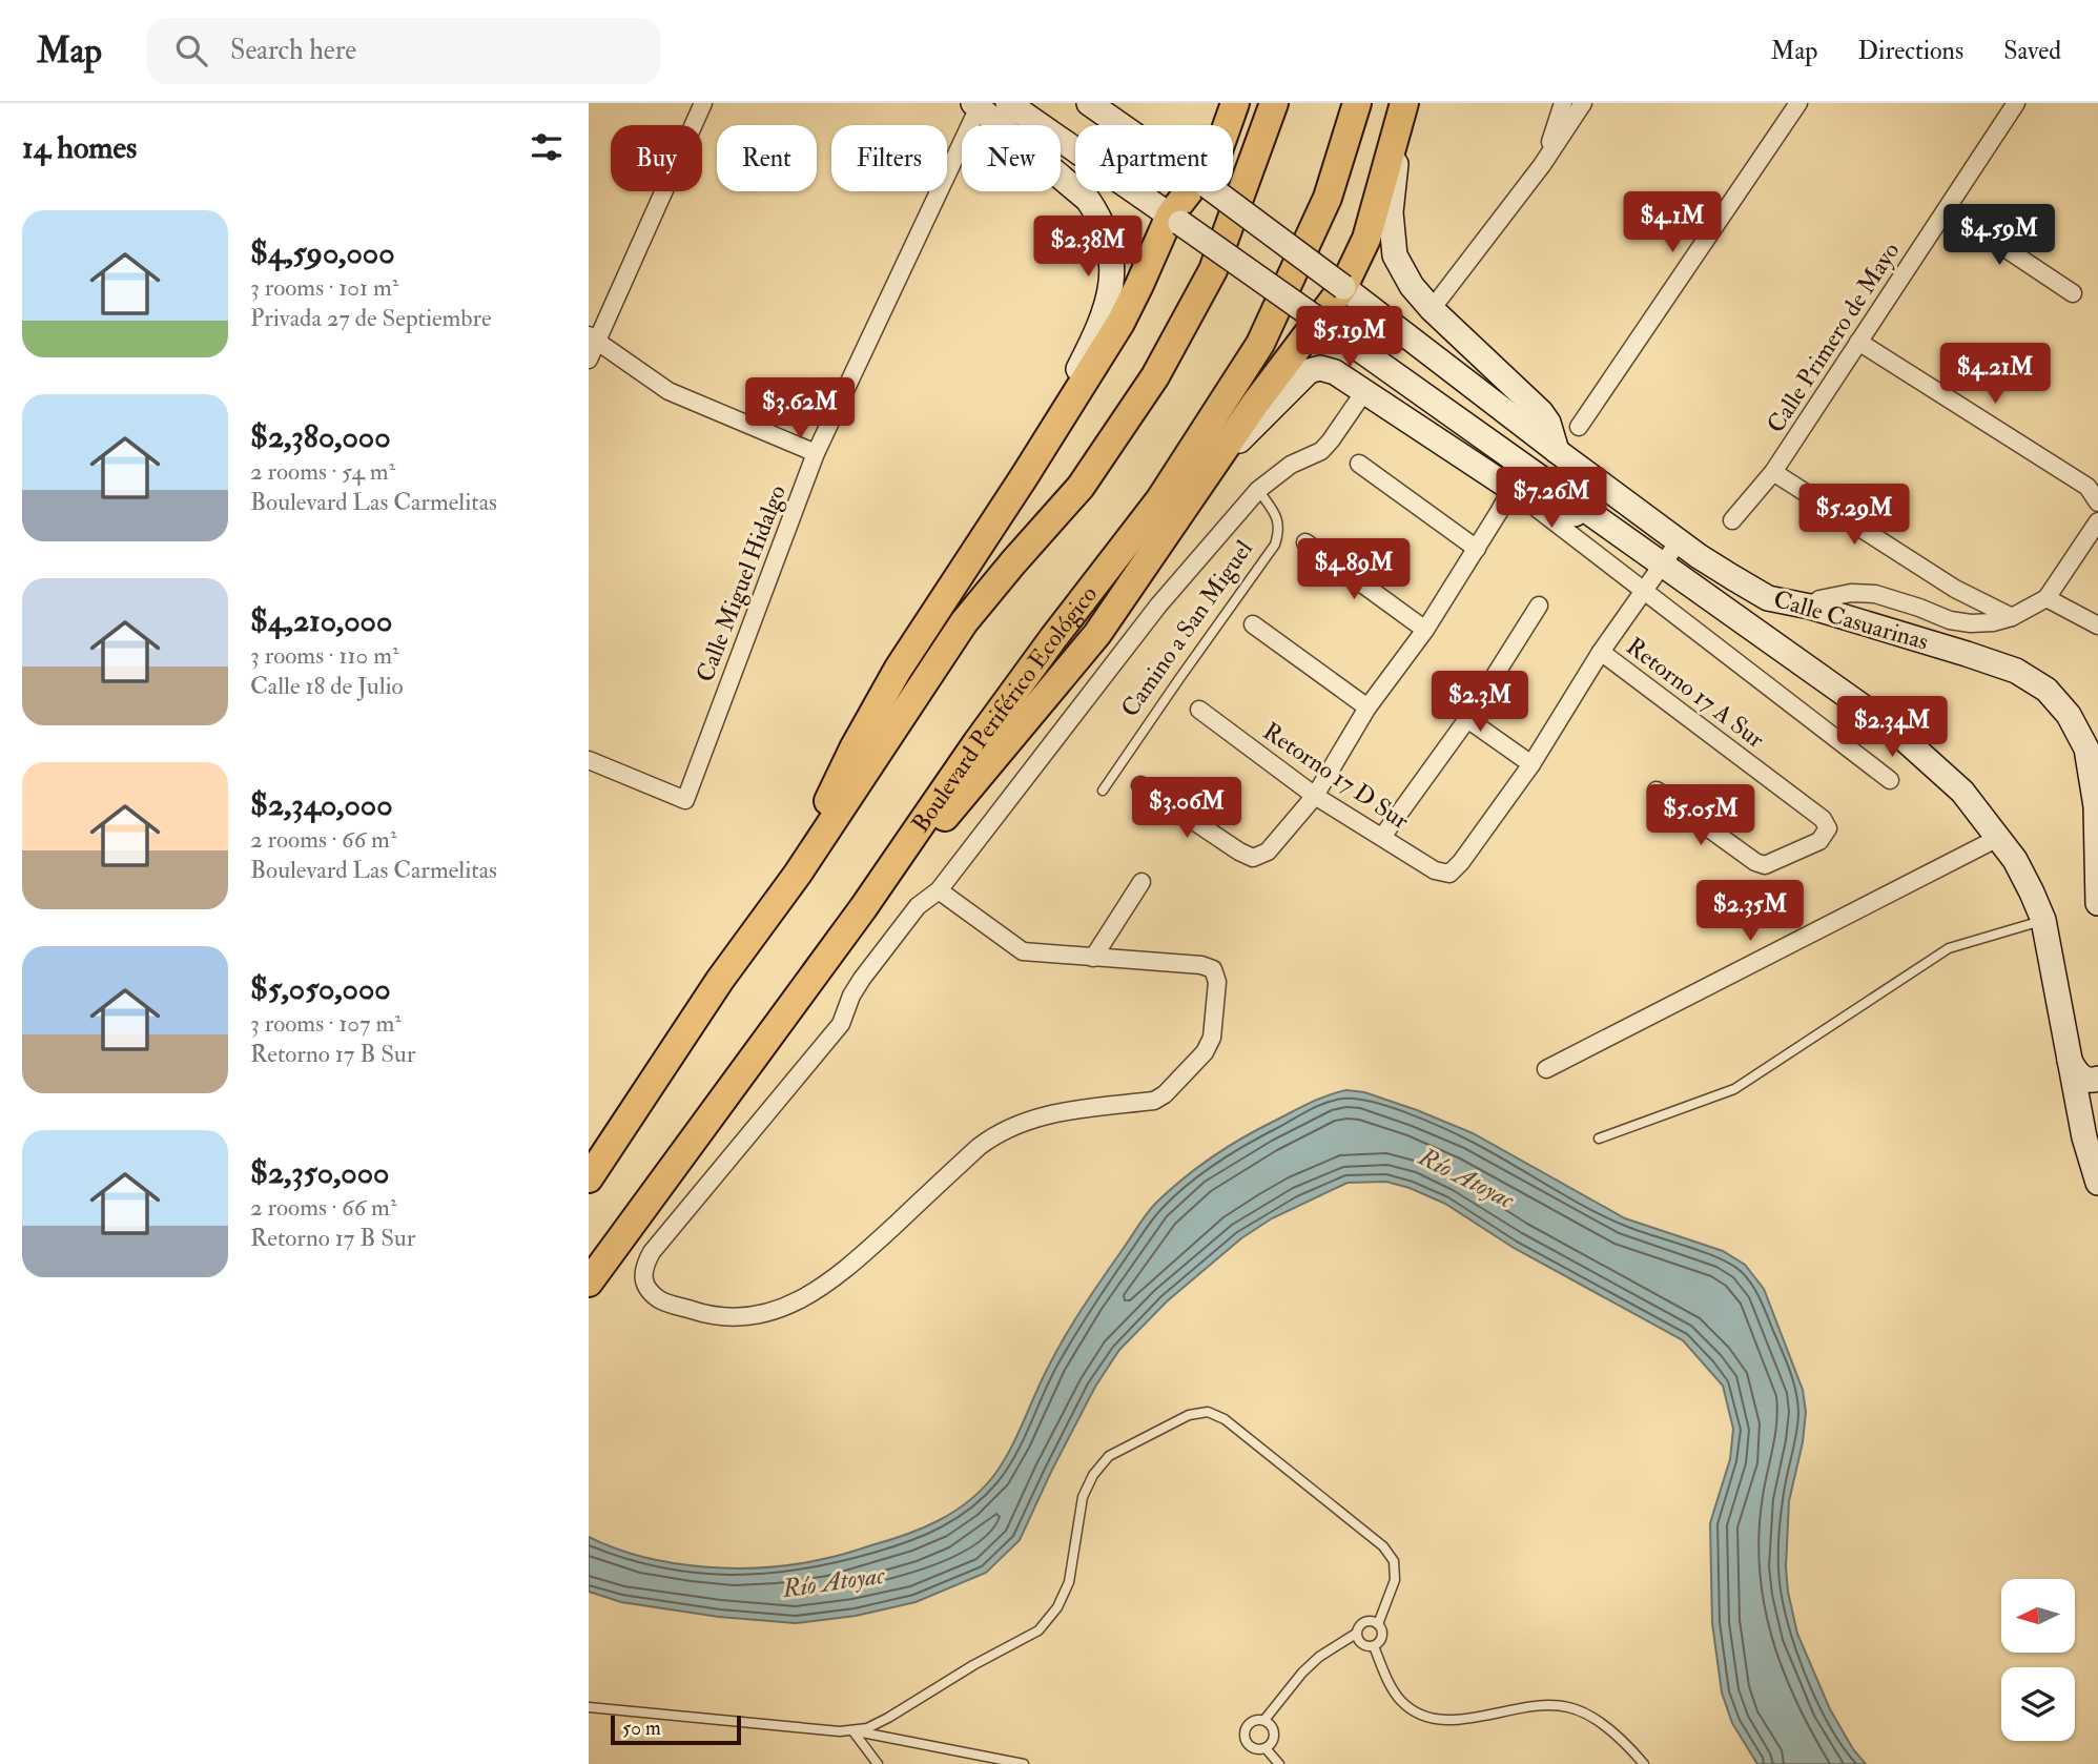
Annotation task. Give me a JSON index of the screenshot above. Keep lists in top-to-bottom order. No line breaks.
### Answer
{"streets":{"highway":["Boulevard Periférico Ecológico"],"main road":["Calle Casuarinas"],"street":["Calle Primero de Mayo","Calle Miguel Hidalgo","Retorno 17 A Sur","Retorno 17 D Sur"],"lane":["Camino a San Miguel"]},"water":["Río Atoyac"],"scale_bar":"50 m","north":"left","page":{"header":"Map","search":"Search here","nav":["Map","Directions","Saved"],"heading":"14 homes","chip":["Buy","Rent","Filters","New","Apartment"],"list":[{"name":"$4,590,000","note":"3 rooms · 101 m² · Privada 27 de Septiembre"},{"name":"$2,380,000","note":"2 rooms · 54 m² · Boulevard Las Carmelitas"},{"name":"$4,210,000","note":"3 rooms · 110 m² · Calle 18 de Julio"},{"name":"$2,340,000","note":"2 rooms · 66 m² · Boulevard Las Carmelitas"},{"name":"$5,050,000","note":"3 rooms · 107 m² · Retorno 17 B Sur"},{"name":"$2,350,000","note":"2 rooms · 66 m² · Retorno 17 B Sur"}],"price":["$4.1M","$4.59M","$2.38M","$5.19M","$4.21M","$3.62M","$7.26M","$5.29M","$4.89M","$2.3M","$2.34M","$3.06M","$5.05M","$2.35M"],"scale":"50 m"}}
